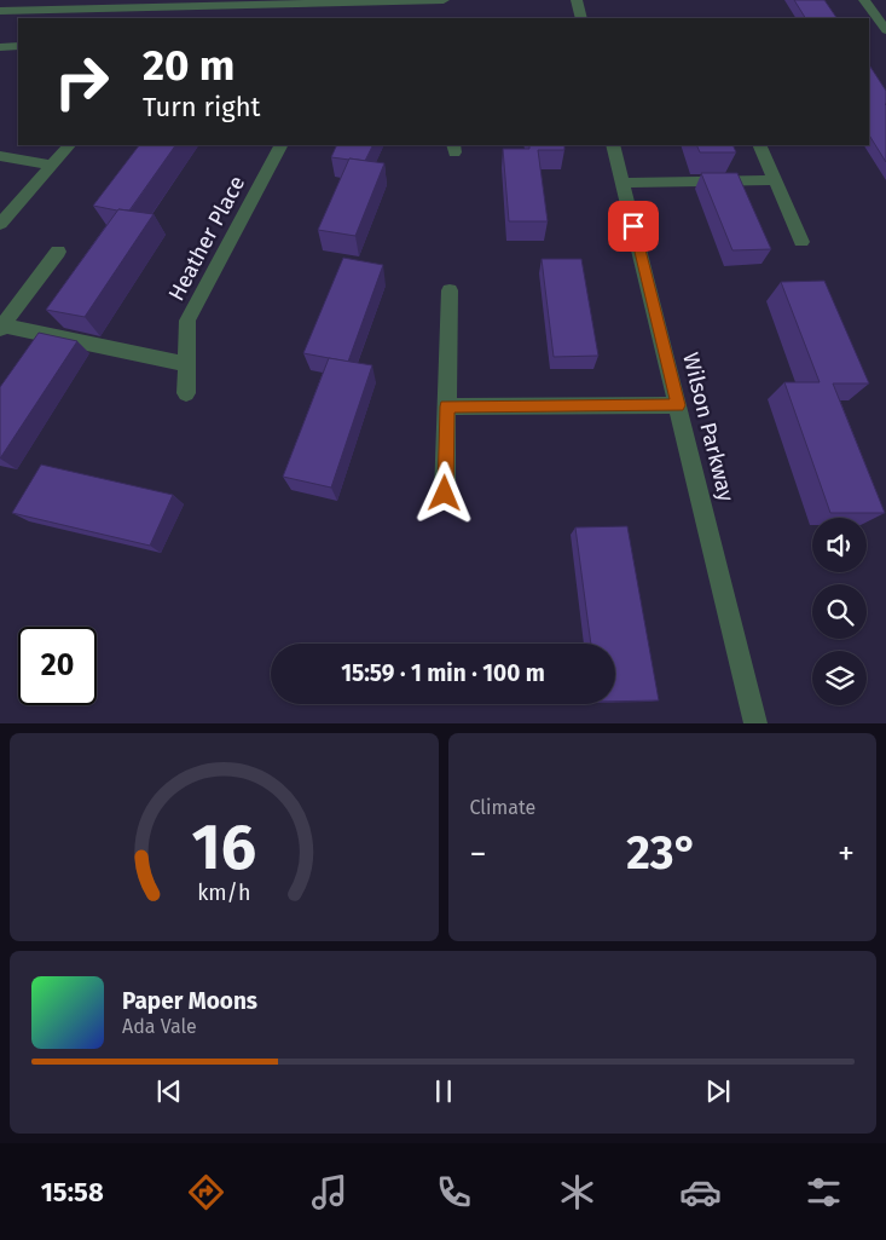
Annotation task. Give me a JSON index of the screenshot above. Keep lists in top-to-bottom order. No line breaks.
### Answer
{"streets":{"street":["Heather Place","Wilson Parkway"]},"page":{"turn":["20 m","Turn right"],"limit":"20","trip":"15:59 · 1 min · 100 m","tile":"Climate","heat":["−","23°","+"],"song":["Paper Moons","Ada Vale"],"tabs":"15:58","gauge":["16","km/h"]}}
